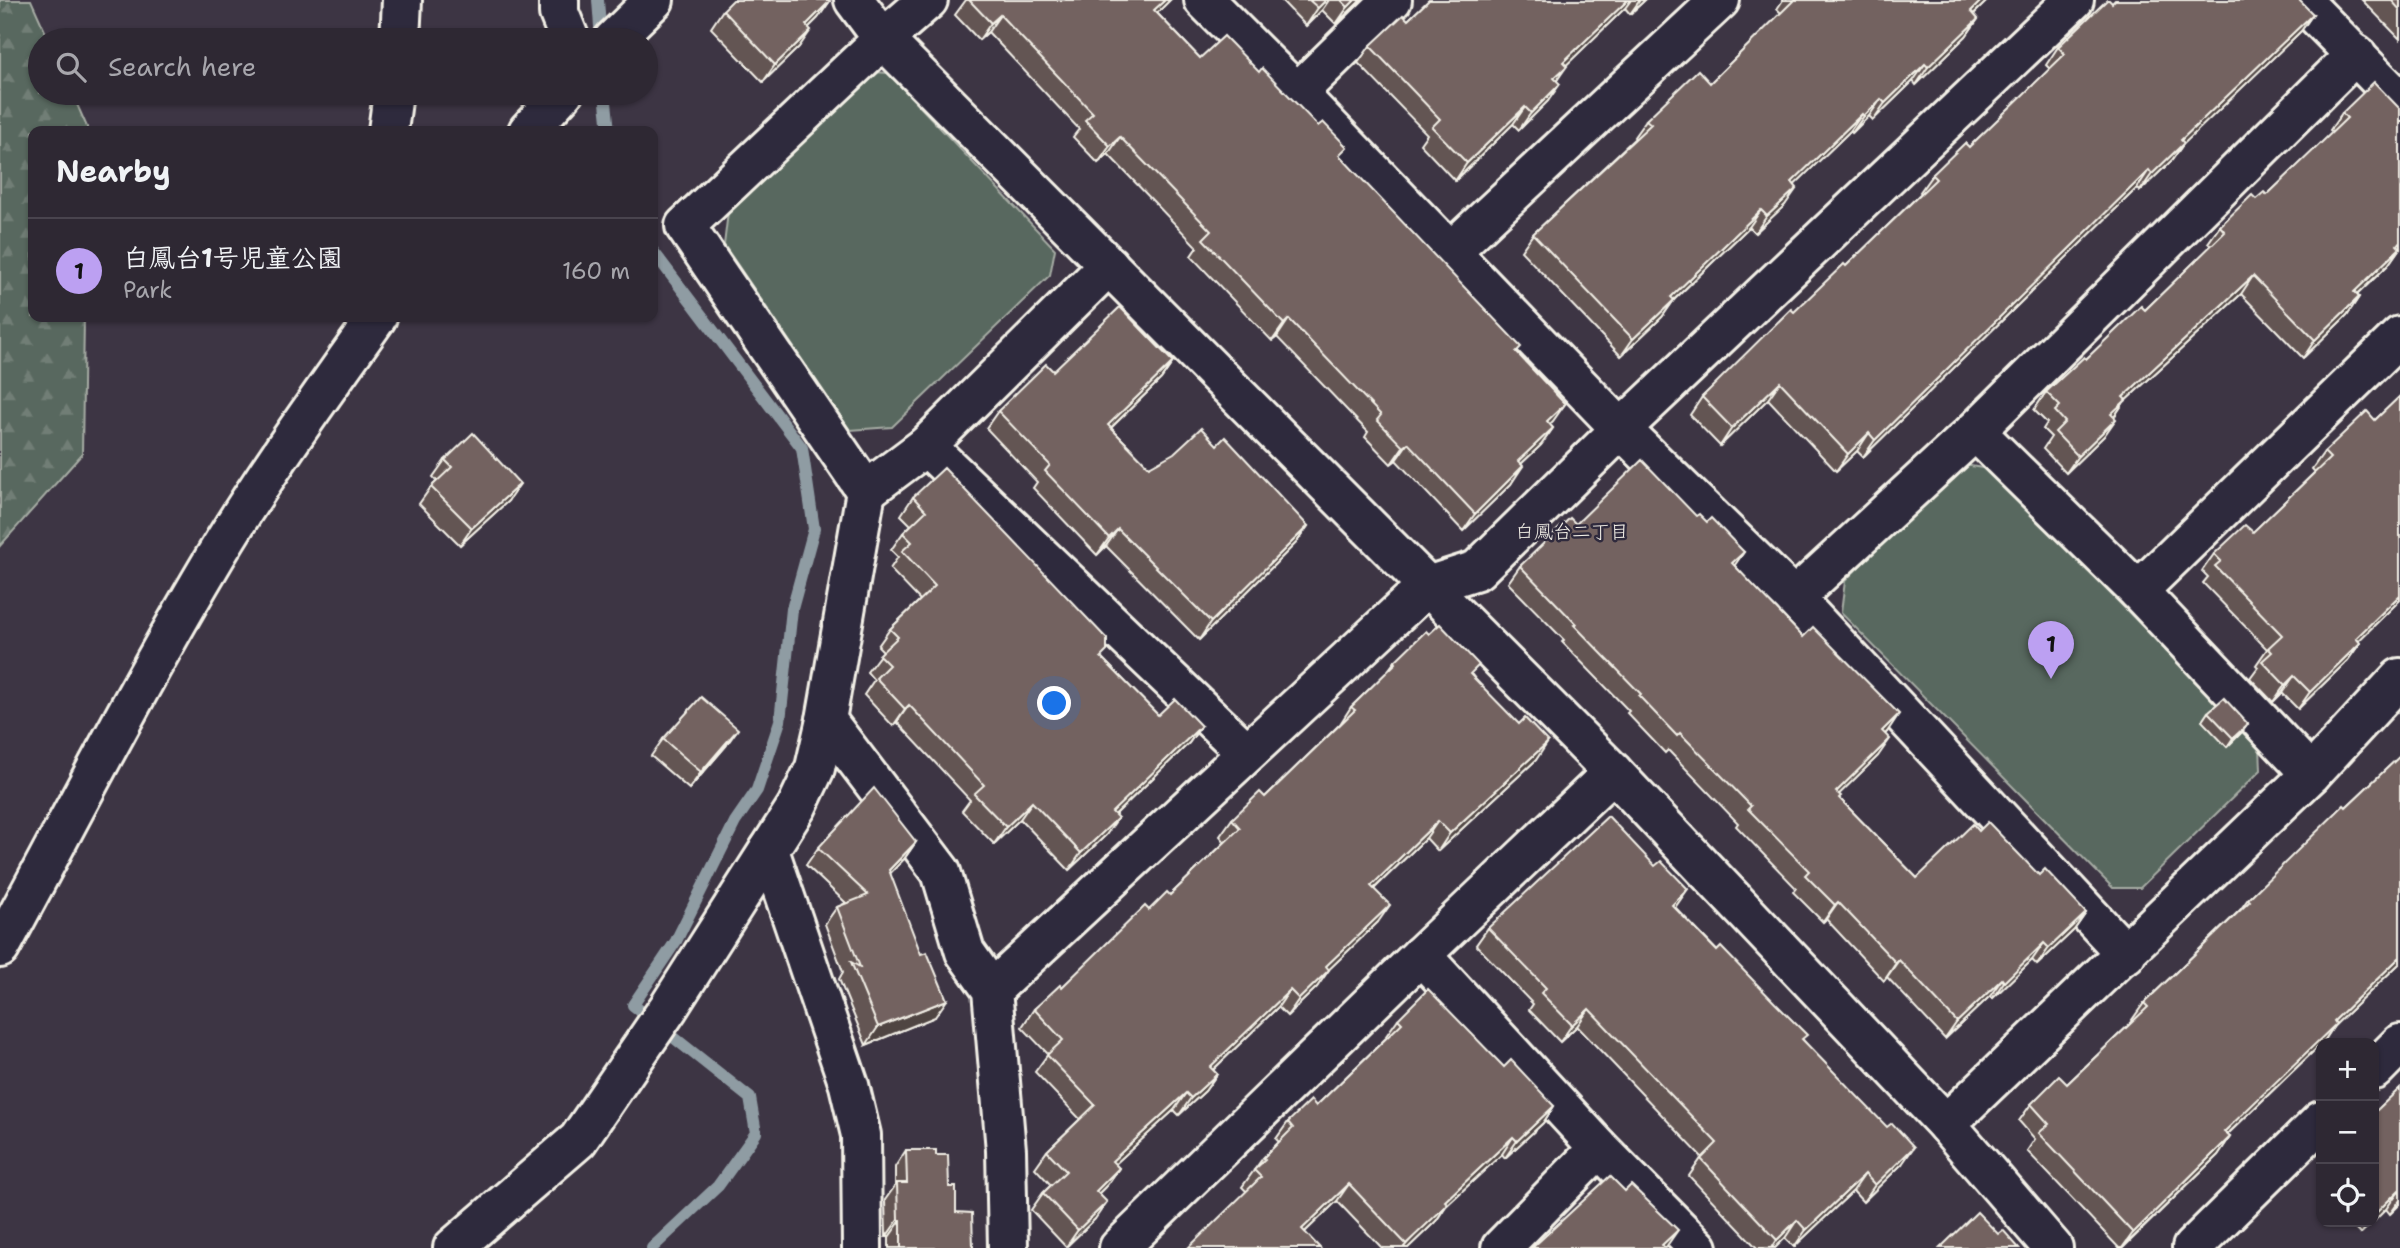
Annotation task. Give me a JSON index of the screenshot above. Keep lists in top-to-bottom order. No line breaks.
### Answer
{"districts":["白鳳台二丁目"],"page":{"search":"Search here","heading":"Nearby","list":[{"mark":"1","name":"白鳳台1号児童公園","note":"Park","value":"160 m"}],"pins":"1","map_buttons":["+","−"]}}
